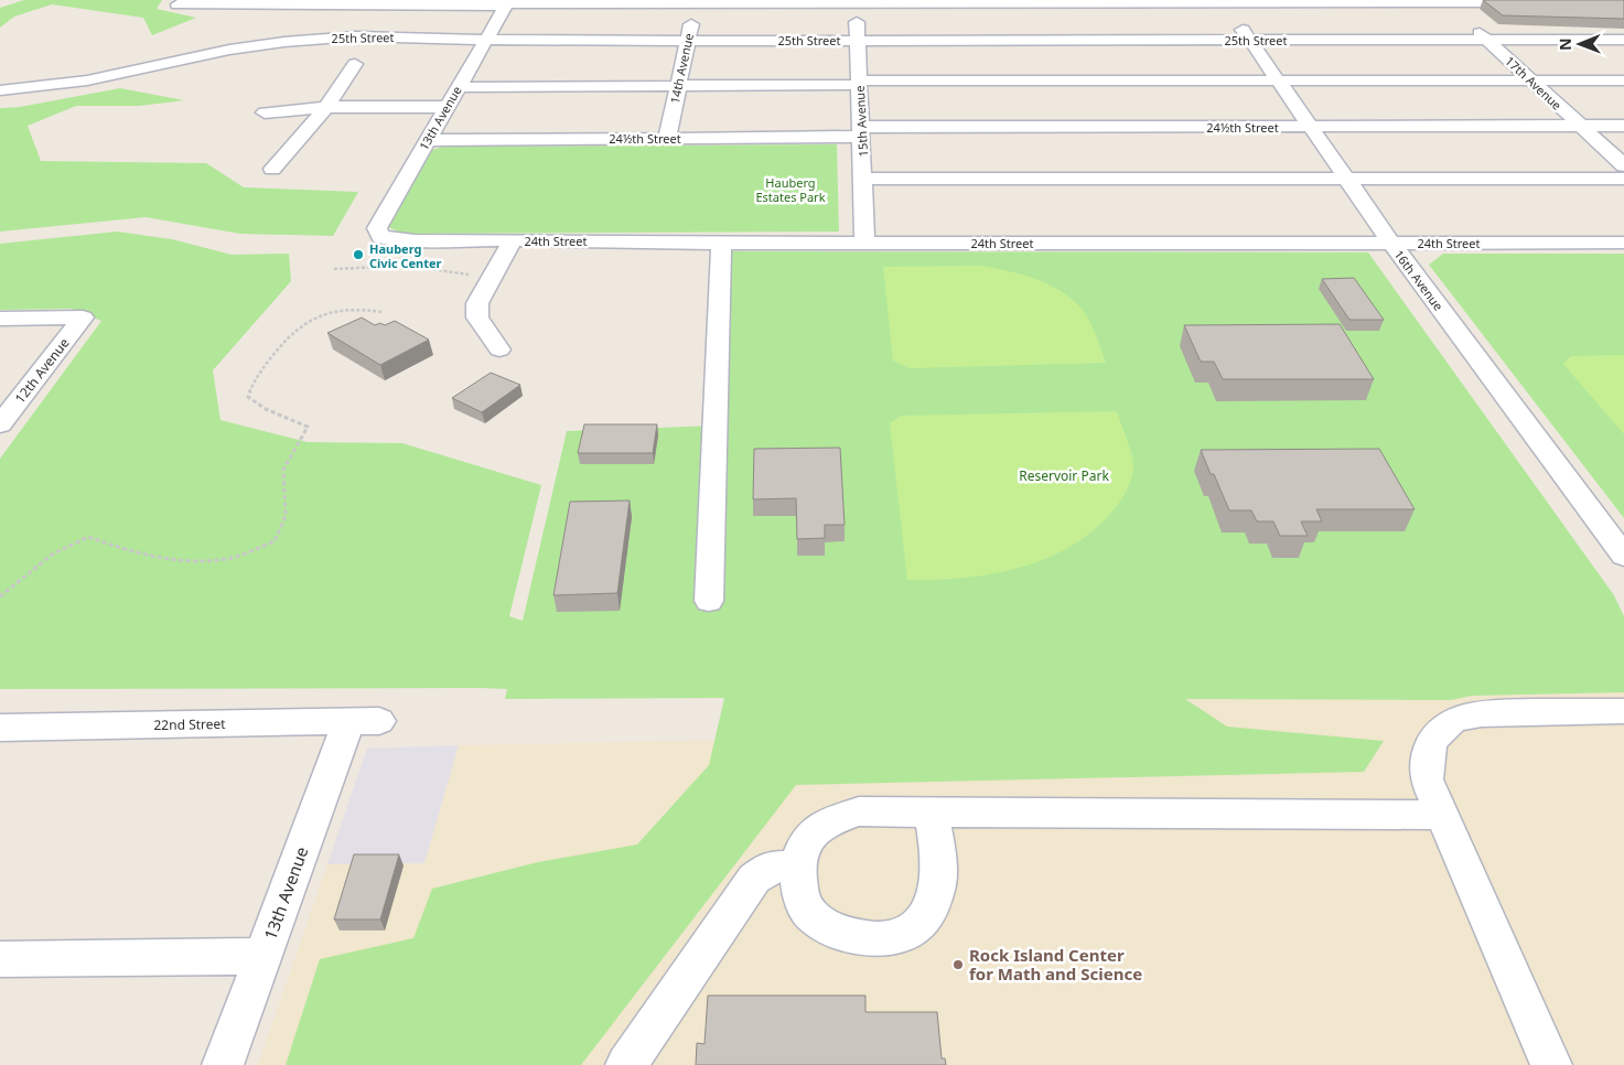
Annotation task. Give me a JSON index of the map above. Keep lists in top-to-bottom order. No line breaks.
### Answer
{"streets":{"street":["25th Street","14th Avenue","17th Avenue","13th Avenue","15th Avenue","24½th Street","24th Street","16th Avenue","12th Avenue","22nd Street"]},"crossings":[["25th Street","14th Avenue"],["25th Street","17th Avenue"],["25th Street","13th Avenue"],["25th Street","15th Avenue"],["25th Street","16th Avenue"],["14th Avenue","24½th Street"],["17th Avenue","24½th Street"],["13th Avenue","24½th Street"],["13th Avenue","24th Street"],["13th Avenue","22nd Street"],["15th Avenue","24½th Street"],["15th Avenue","24th Street"],["24½th Street","16th Avenue"],["24th Street","16th Avenue"]],"parks":["Hauberg Estates Park","Reservoir Park"],"places":["Hauberg Civic Center","Rock Island Center for Math and Science"],"north":"left"}
